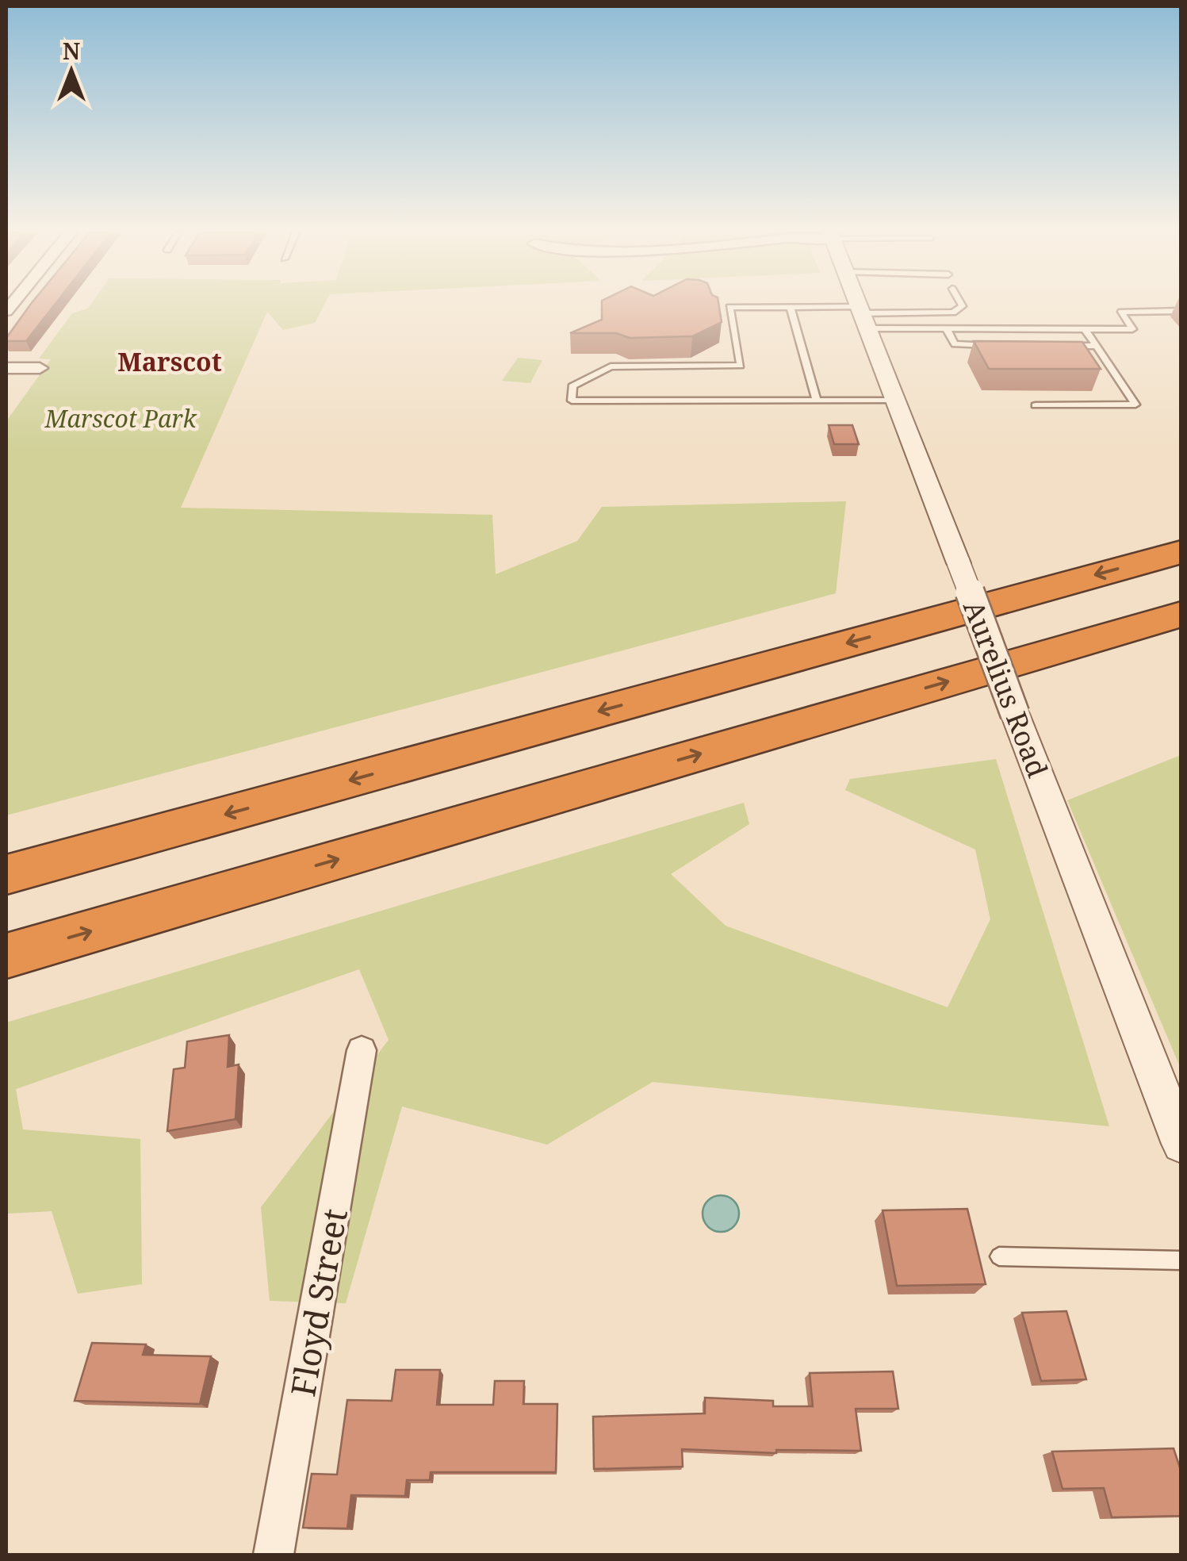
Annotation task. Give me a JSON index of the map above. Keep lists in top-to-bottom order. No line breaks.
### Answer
{"streets":{"street":["Aurelius Road","Floyd Street"]},"districts":["Marscot"],"parks":["Marscot Park"],"north":"top"}
